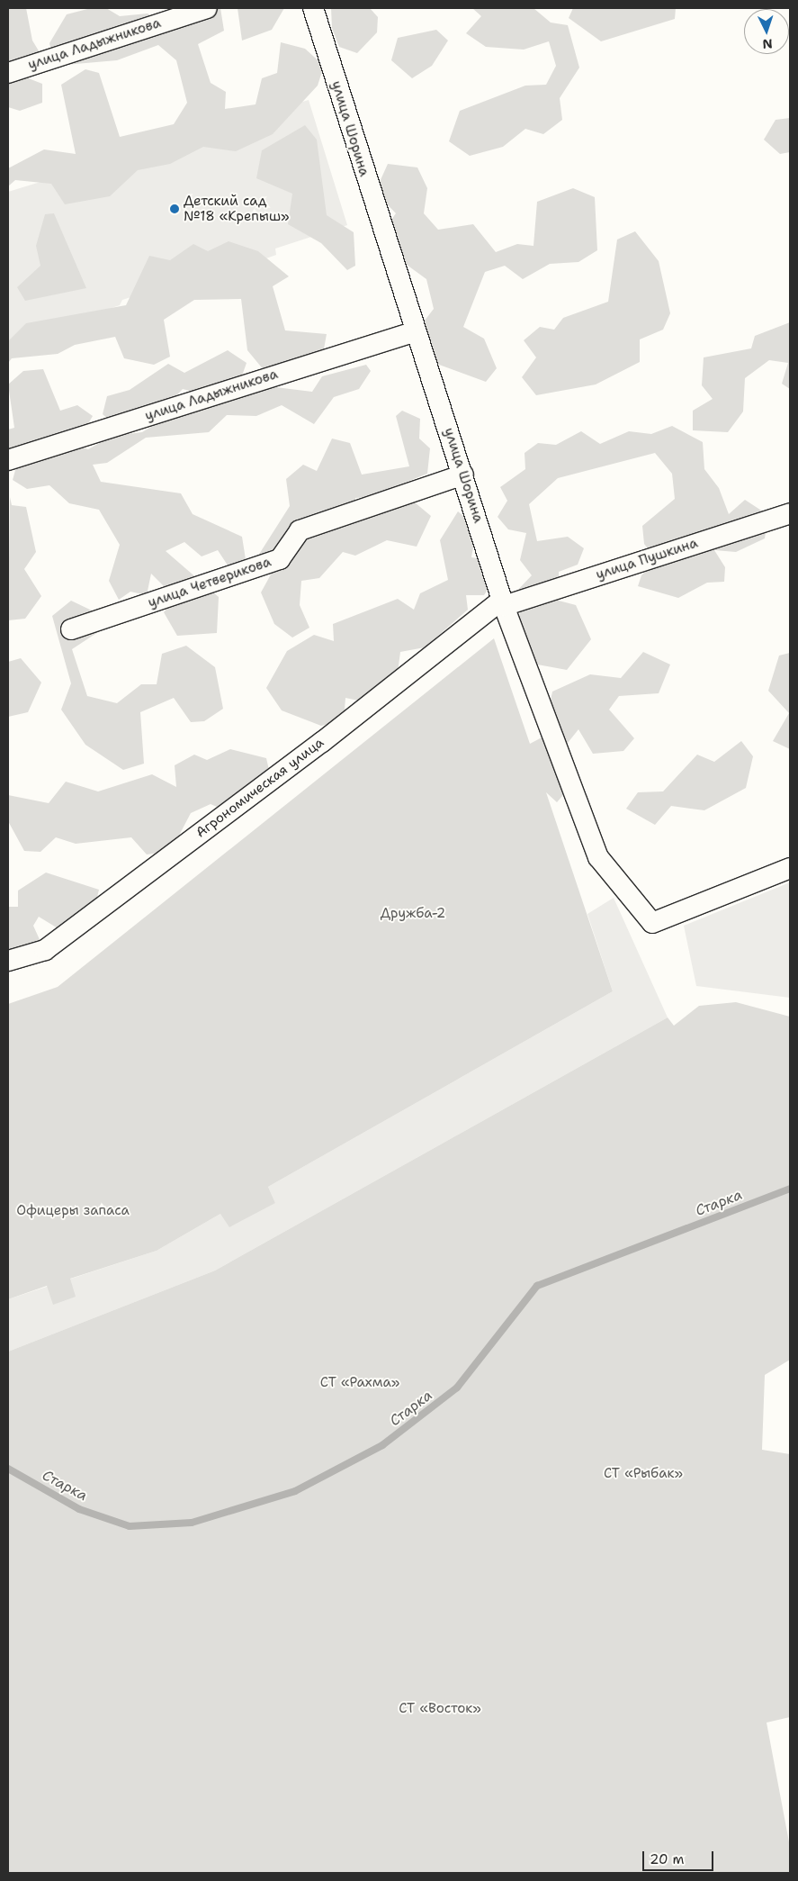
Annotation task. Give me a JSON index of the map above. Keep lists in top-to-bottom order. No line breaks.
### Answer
{"streets":{"street":["улица Ладыжникова","улица Шорина","улица Пушкина","улица Четверикова","Агрономическая улица"]},"crossings":[["улица Ладыжникова","улица Шорина"],["улица Шорина","улица Пушкина"],["улица Шорина","улица Четверикова"],["улица Шорина","Агрономическая улица"],["улица Пушкина","Агрономическая улица"]],"water":["Старка"],"parks":["Дружба-2","Офицеры запаса","СТ «Рахма»","СТ «Рыбак»","СТ «Восток»"],"places":["Детский сад №18 «Крепыш»"],"scale_bar":"20 m","north":"bottom"}
